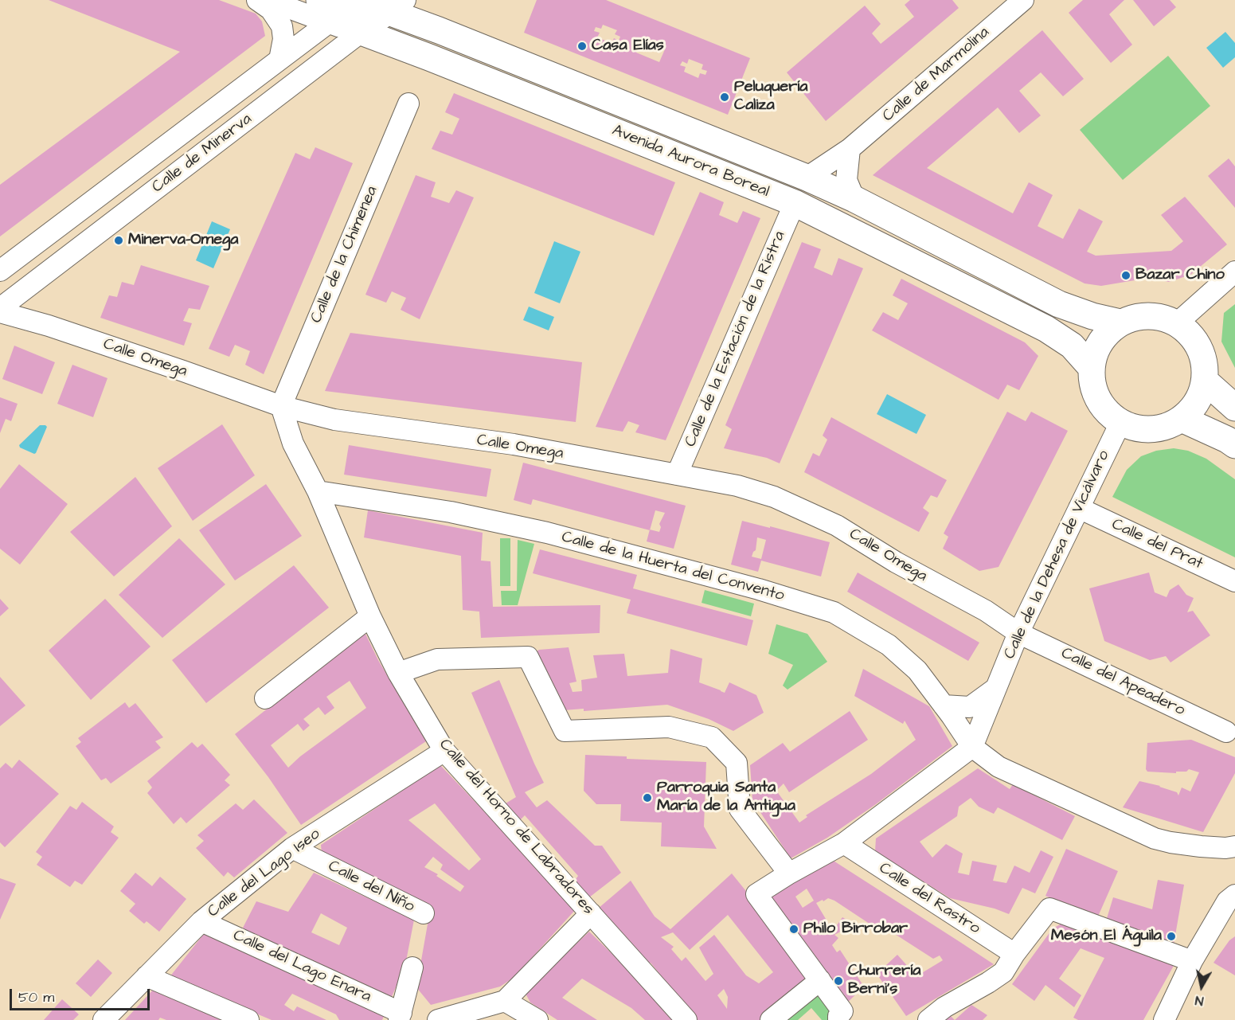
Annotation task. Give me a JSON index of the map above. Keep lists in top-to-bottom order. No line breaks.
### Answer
{"streets":{"main road":["Avenida Aurora Boreal"],"street":["Calle de Marmolina","Calle de Minerva","Calle de la Chimenea","Calle de la Estación de la Ristra","Calle Omega","Calle del Prat","Calle de la Dehesa de Vicálvaro","Calle de la Huerta del Convento","Calle del Apeadero","Calle del Horno de Labradores","Calle del Lago Iseo","Calle del Niño","Calle del Rastro","Calle del Lago Enara"]},"crossings":[["Calle de Marmolina","Avenida Aurora Boreal"],["Calle de Minerva","Avenida Aurora Boreal"],["Calle de Minerva","Calle Omega"],["Avenida Aurora Boreal","Calle de la Estación de la Ristra"],["Avenida Aurora Boreal","Calle de la Dehesa de Vicálvaro"],["Calle de la Chimenea","Calle Omega"],["Calle de la Chimenea","Calle del Horno de Labradores"],["Calle de la Estación de la Ristra","Calle Omega"],["Calle Omega","Calle de la Dehesa de Vicálvaro"],["Calle Omega","Calle del Apeadero"],["Calle Omega","Calle del Horno de Labradores"],["Calle del Prat","Calle de la Dehesa de Vicálvaro"],["Calle de la Dehesa de Vicálvaro","Calle de la Huerta del Convento"],["Calle de la Dehesa de Vicálvaro","Calle del Apeadero"],["Calle de la Huerta del Convento","Calle del Horno de Labradores"],["Calle del Horno de Labradores","Calle del Lago Iseo"],["Calle del Lago Iseo","Calle del Niño"],["Calle del Lago Iseo","Calle del Lago Enara"]],"places":["Casa Elías","Peluquería Caliza","Minerva-Omega","Bazar Chino","Parroquia Santa María de la Antigua","Philo Birrobar","Mesón El Águila","Churrería Berni's"],"scale_bar":"50 m","north":"bottom"}
